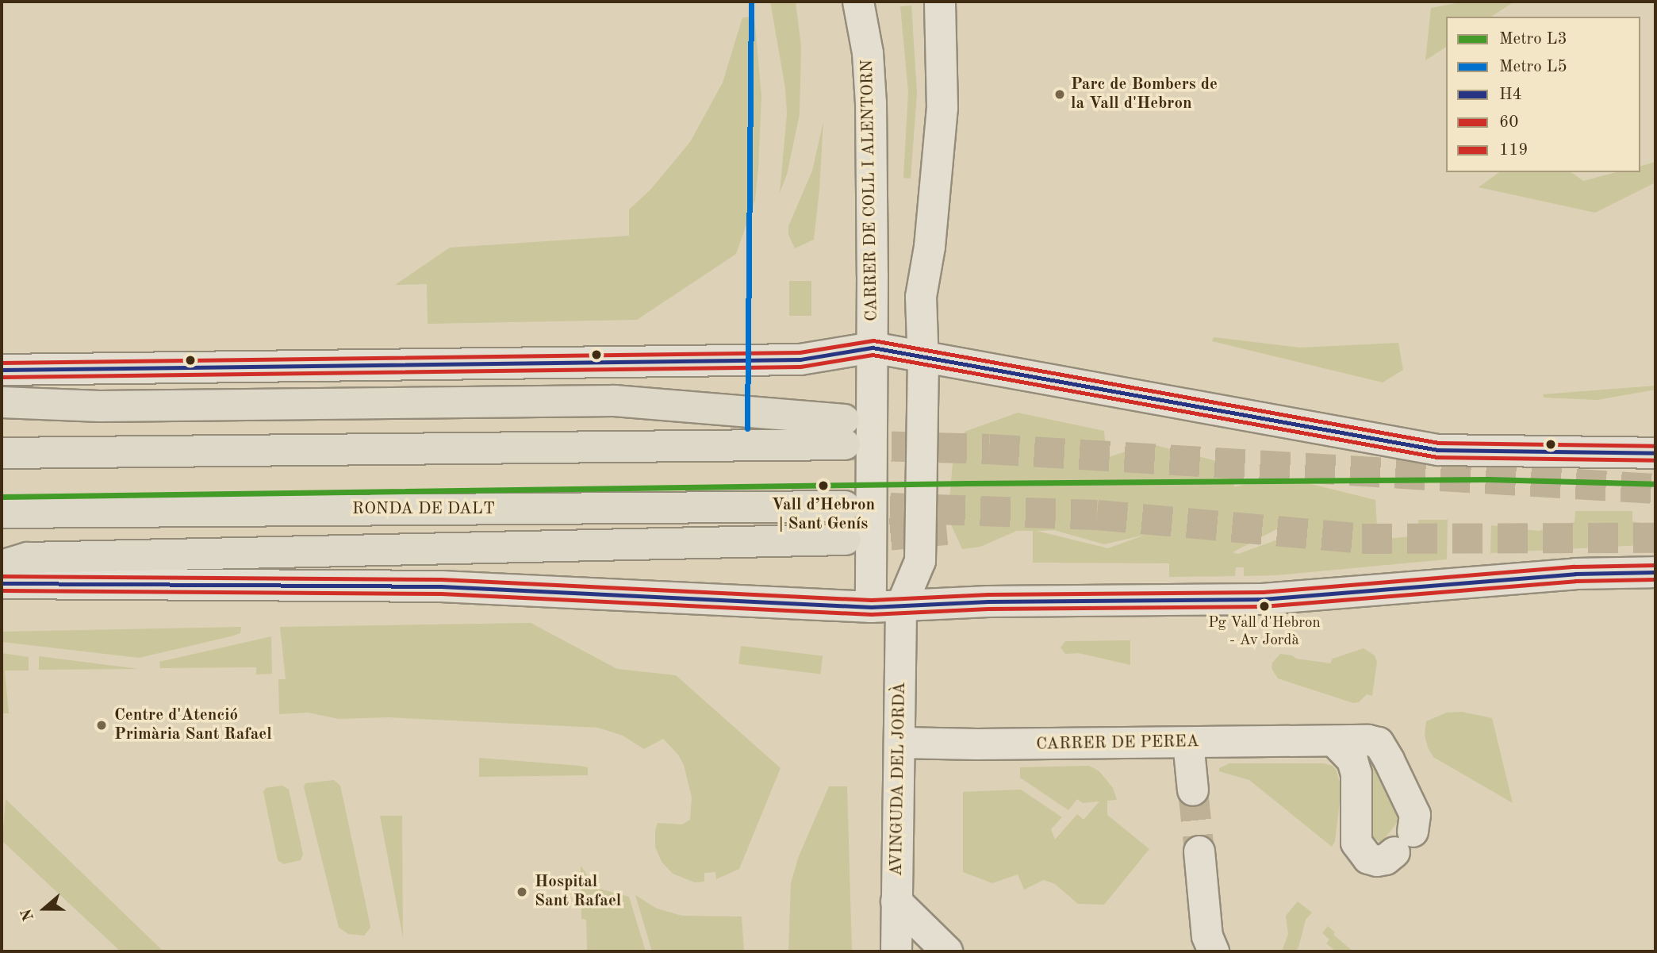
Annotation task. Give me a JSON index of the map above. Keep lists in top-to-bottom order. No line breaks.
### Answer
{"streets":{"highway":["RONDA DE DALT"],"street":["CARRER DE COLL I ALENTORN","CARRER DE PEREA","AVINGUDA DEL JORDÀ"]},"crossings":[["CARRER DE PEREA","AVINGUDA DEL JORDÀ"]],"places":["Parc de Bombers de la Vall d'Hebron","Vall d’Hebron | Sant Genís","Pg Vall d'Hebron - Av Jordà","Centre d'Atenció Primària Sant Rafael","Hospital Sant Rafael"],"lines":["metro line L5","transit line 119","transit line H4","transit line 60","metro line L3"],"legend":["Metro L3","Metro L5","H4","60","119"],"north":"left"}
